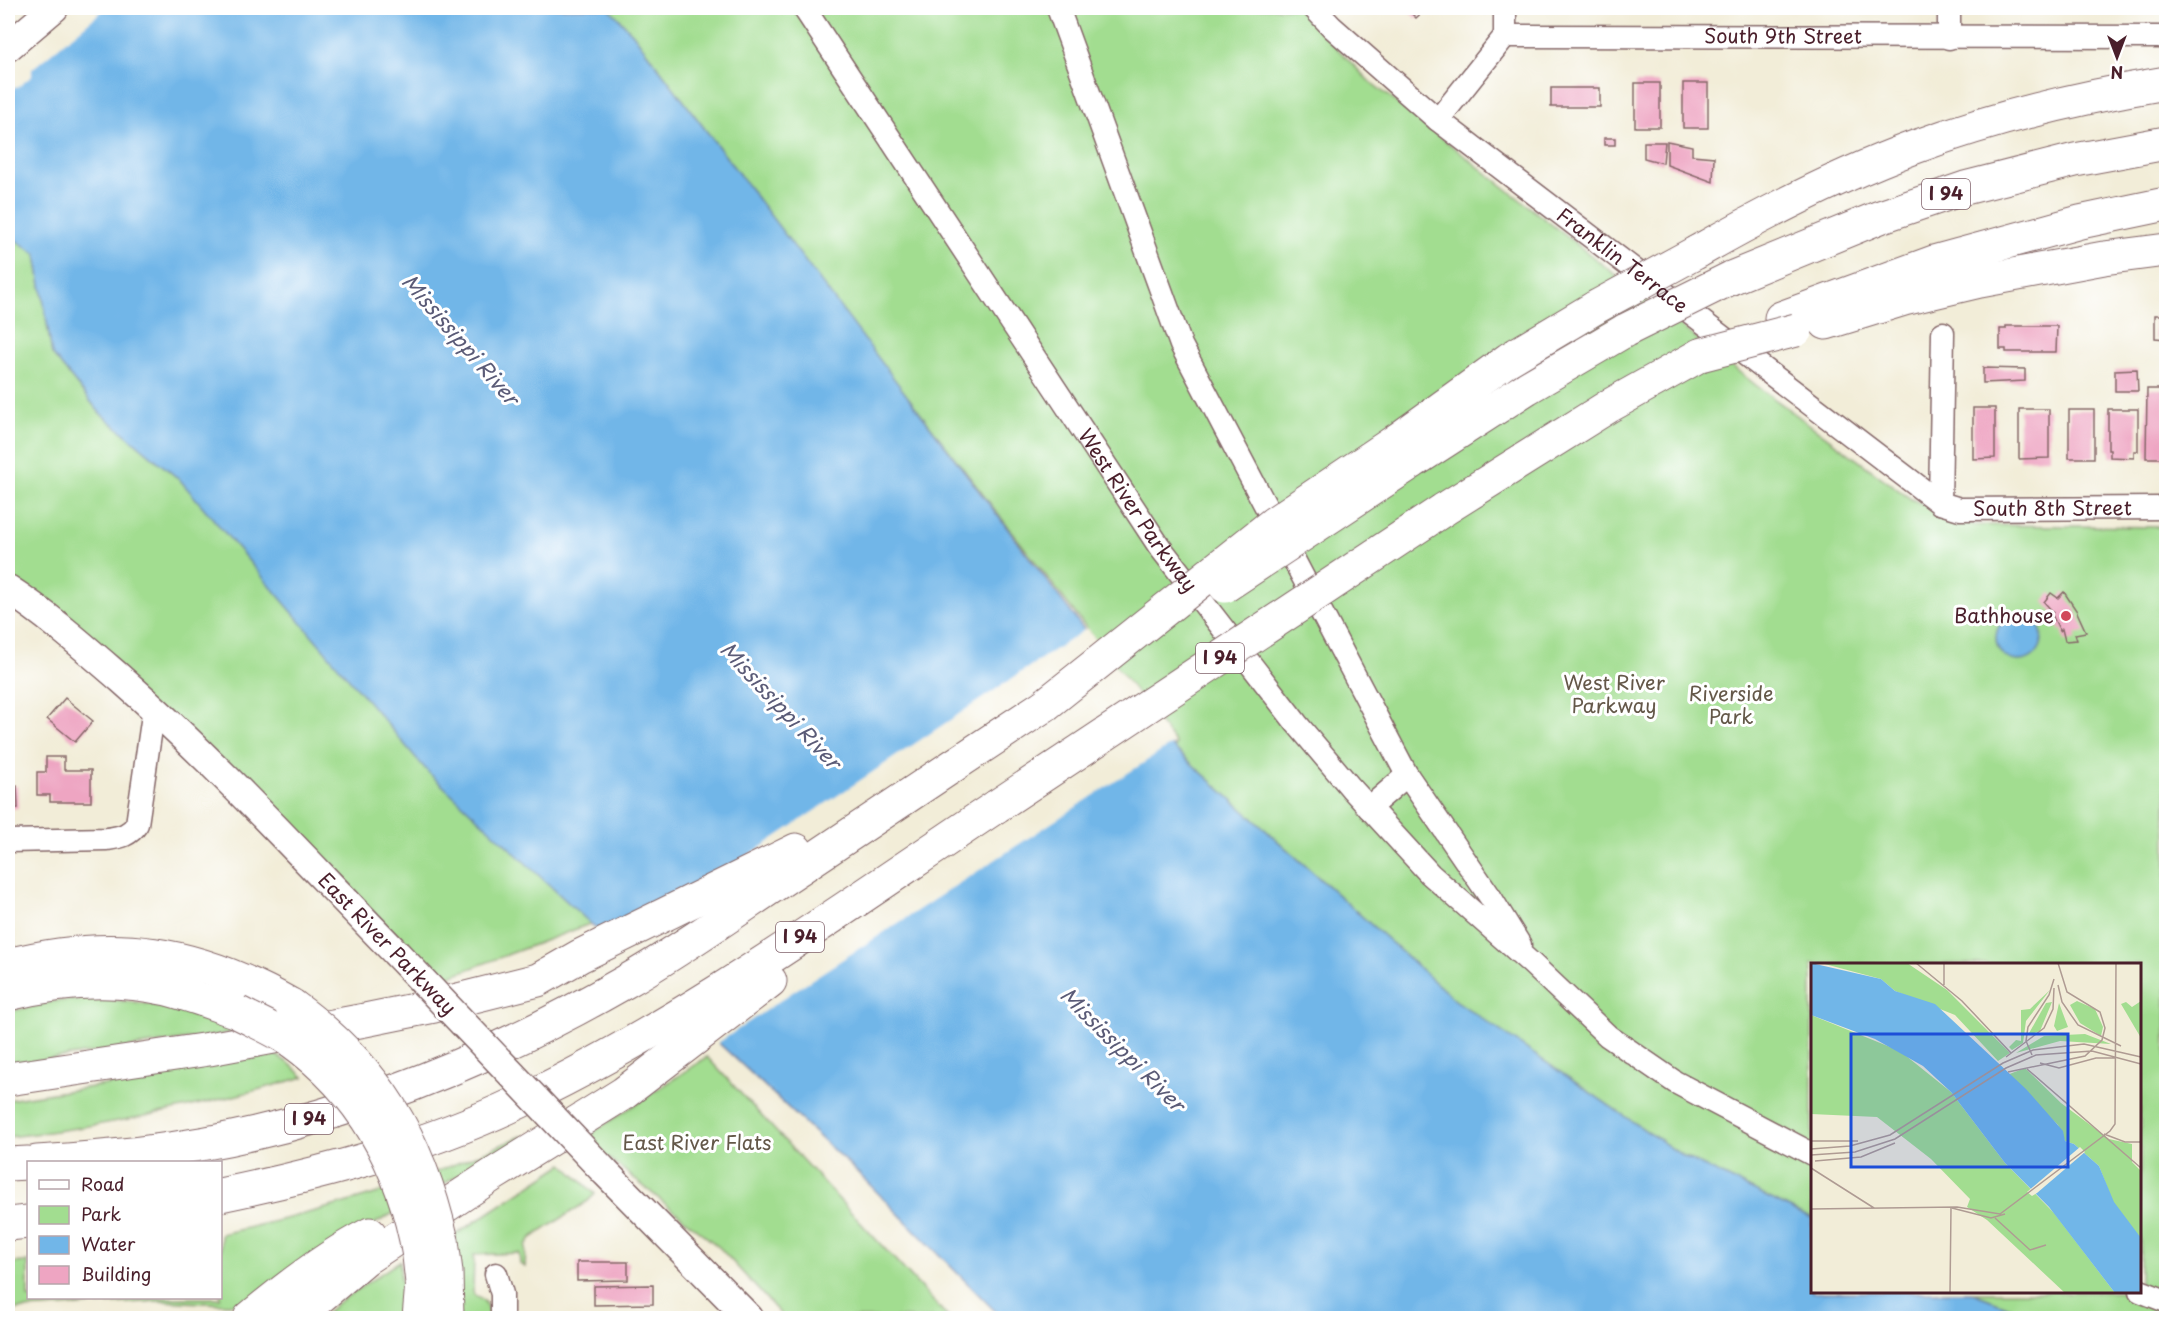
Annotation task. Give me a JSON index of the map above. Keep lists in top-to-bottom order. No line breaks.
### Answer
{"streets":{"highway":["I 94"],"street":["South 9th Street","Franklin Terrace","South 8th Street","West River Parkway","East River Parkway"]},"crossings":[["Franklin Terrace","South 8th Street"]],"water":["Mississippi River"],"parks":["West River Parkway","Riverside Park","East River Flats"],"places":["Bathhouse"],"legend":["Road","Park","Water","Building"],"north":"bottom"}
